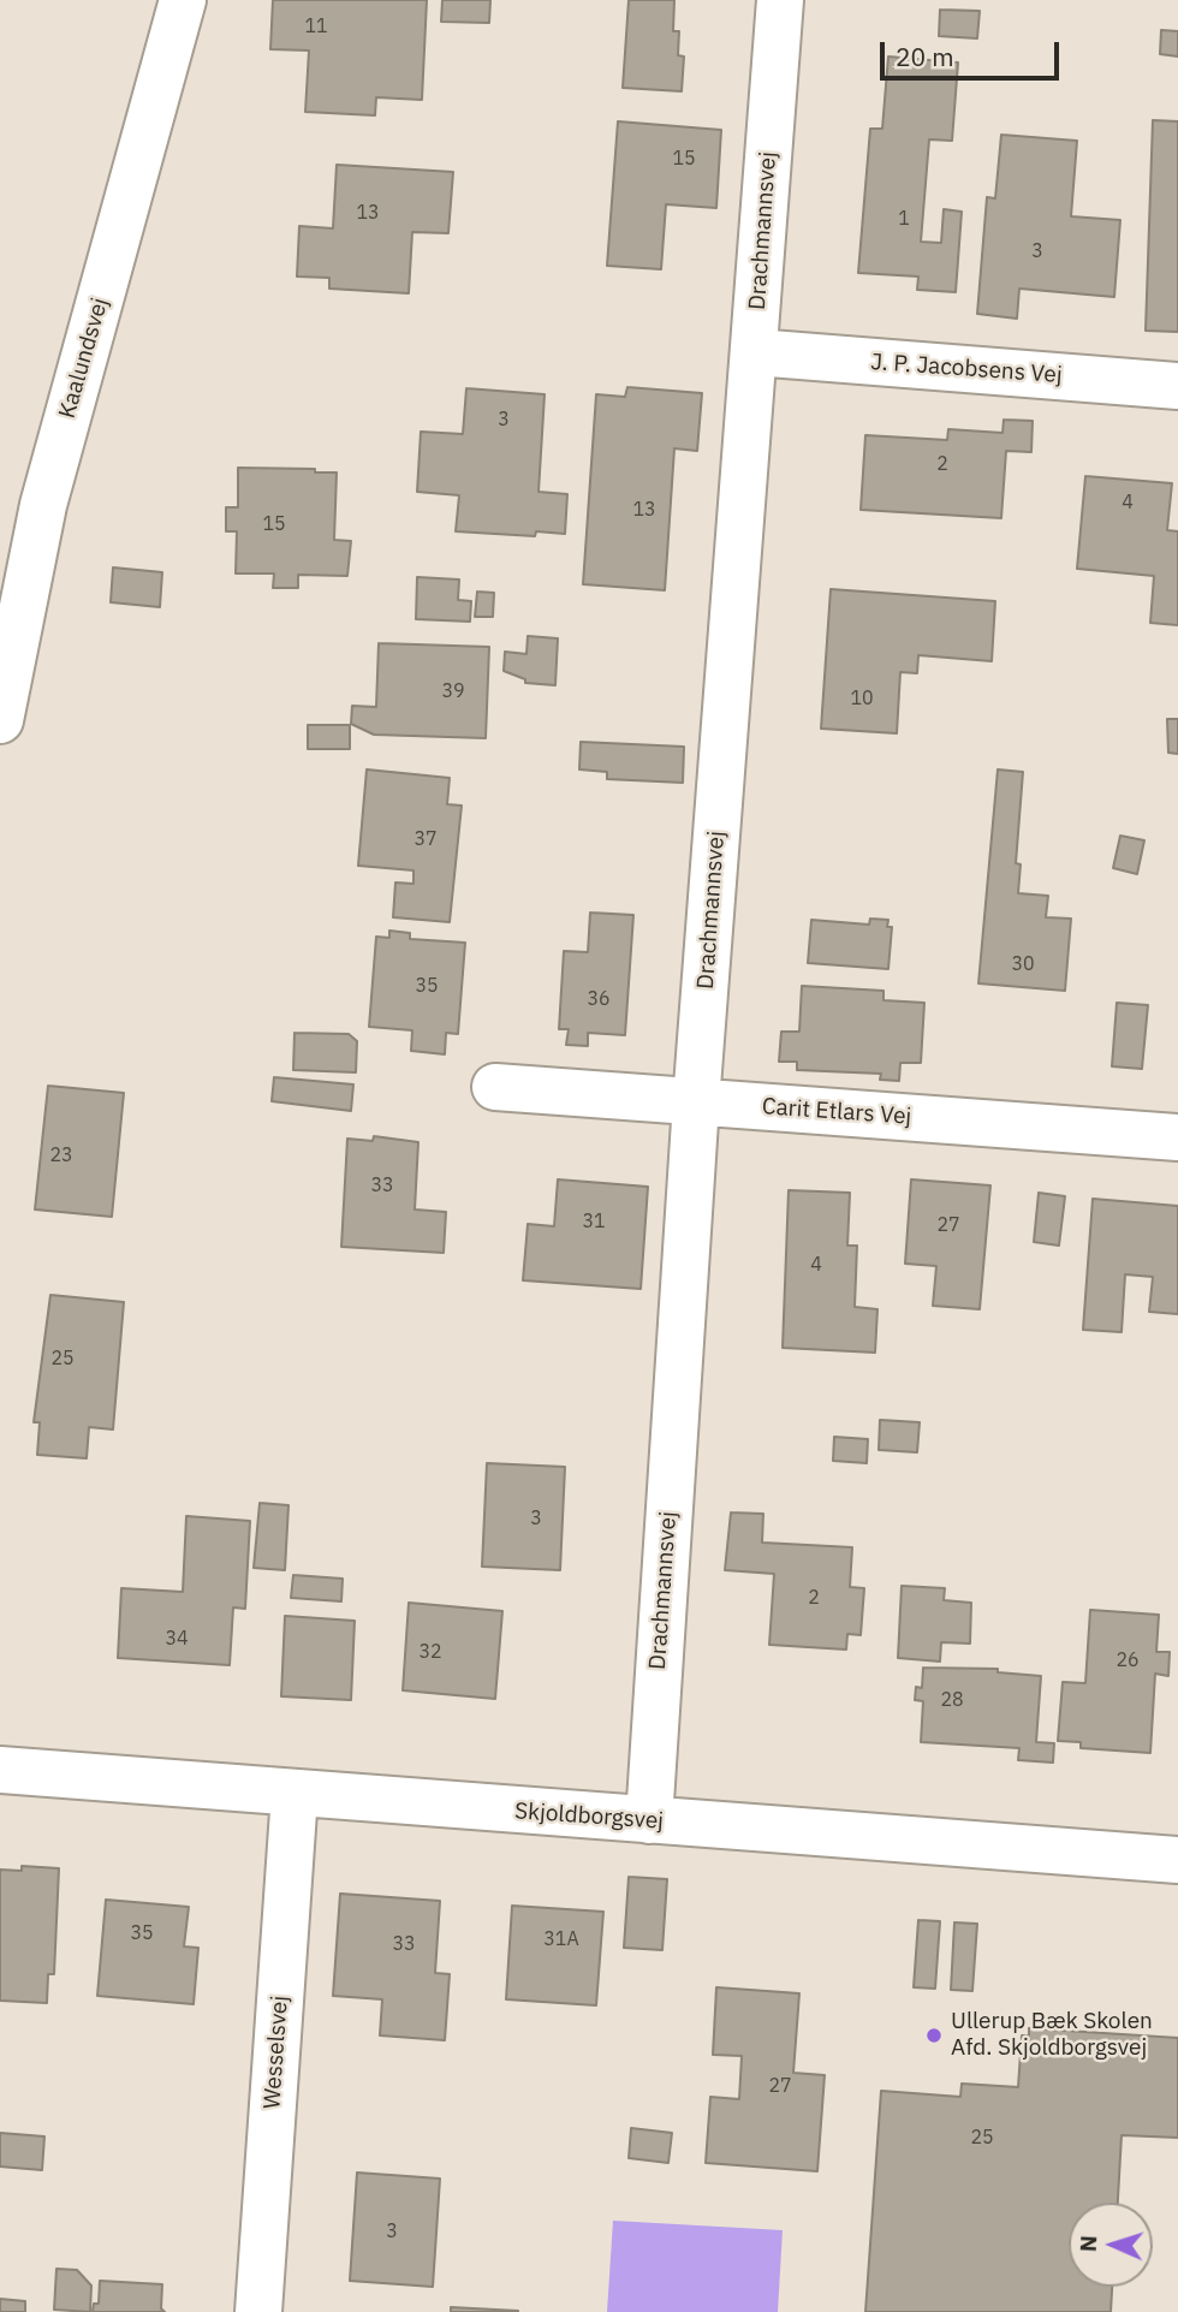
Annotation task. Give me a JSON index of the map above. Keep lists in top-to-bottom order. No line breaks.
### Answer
{"streets":{"street":["Drachmannsvej","Kaalundsvej","J. P. Jacobsens Vej","Carit Etlars Vej","Skjoldborgsvej","Wesselsvej"]},"crossings":[["Drachmannsvej","J. P. Jacobsens Vej"],["Drachmannsvej","Carit Etlars Vej"],["Drachmannsvej","Skjoldborgsvej"],["Skjoldborgsvej","Wesselsvej"]],"places":["Ullerup Bæk Skolen Afd. Skjoldborgsvej"],"house_numbers":["11","15","13","1","3","3","2","4","13","15","39","10","37","30","35","36","23","33","31","27","4","25","3","2","34","32","26","28","35","31A","33","27","25","3"],"scale_bar":"20 m","north":"left"}
